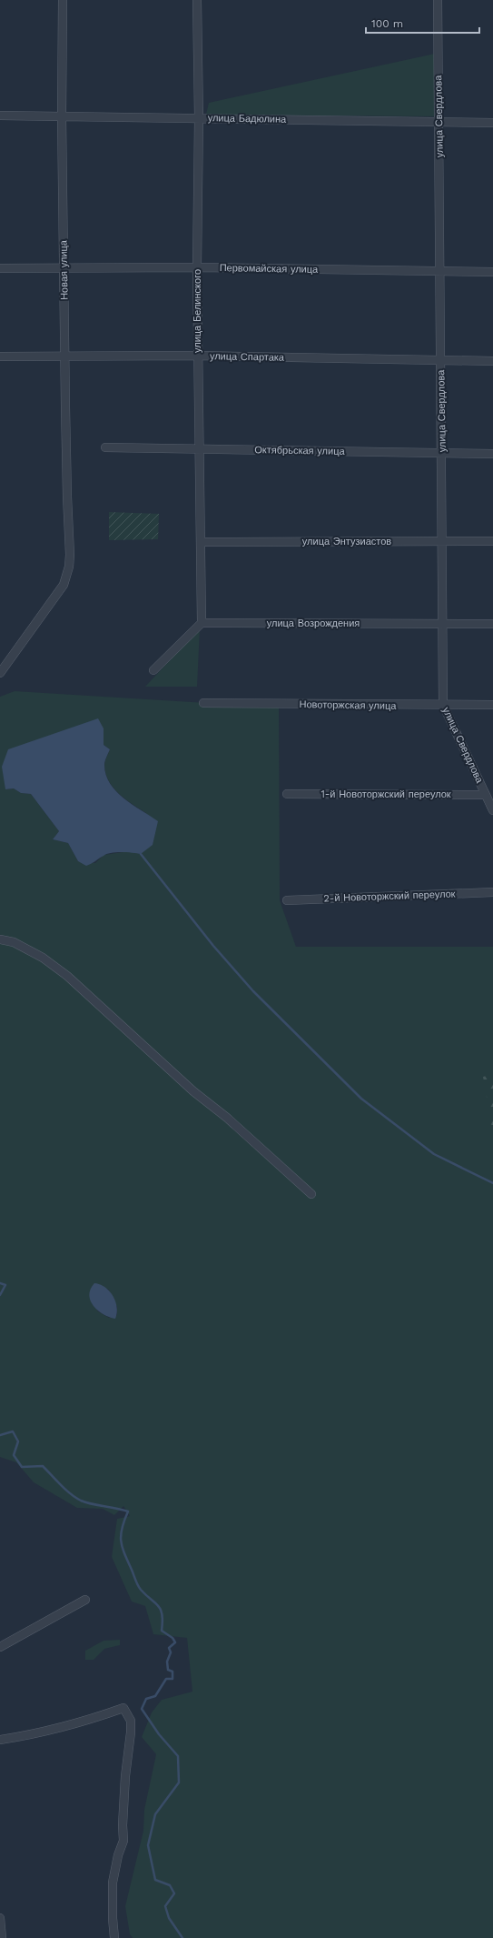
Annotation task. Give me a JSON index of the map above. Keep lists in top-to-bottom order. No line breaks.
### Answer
{"streets":{"street":["улица Свердлова","улица Бадюлина","Первомайская улица","Новая улица","улица Белинского","улица Спартака","Октябрьская улица","улица Энтузиастов","улица Возрождения","Новоторжская улица","1-й Новоторжский переулок","2-й Новоторжский переулок"]},"crossings":[["улица Свердлова","улица Бадюлина"],["улица Свердлова","Первомайская улица"],["улица Свердлова","улица Спартака"],["улица Свердлова","Октябрьская улица"],["улица Свердлова","улица Энтузиастов"],["улица Свердлова","улица Возрождения"],["улица Свердлова","Новоторжская улица"],["улица Свердлова","1-й Новоторжский переулок"],["улица Бадюлина","Новая улица"],["улица Бадюлина","улица Белинского"],["Первомайская улица","Новая улица"],["Первомайская улица","улица Белинского"],["Новая улица","улица Спартака"],["улица Белинского","улица Спартака"],["улица Белинского","Октябрьская улица"],["улица Белинского","улица Энтузиастов"],["улица Белинского","улица Возрождения"]],"scale_bar":"100 m"}
